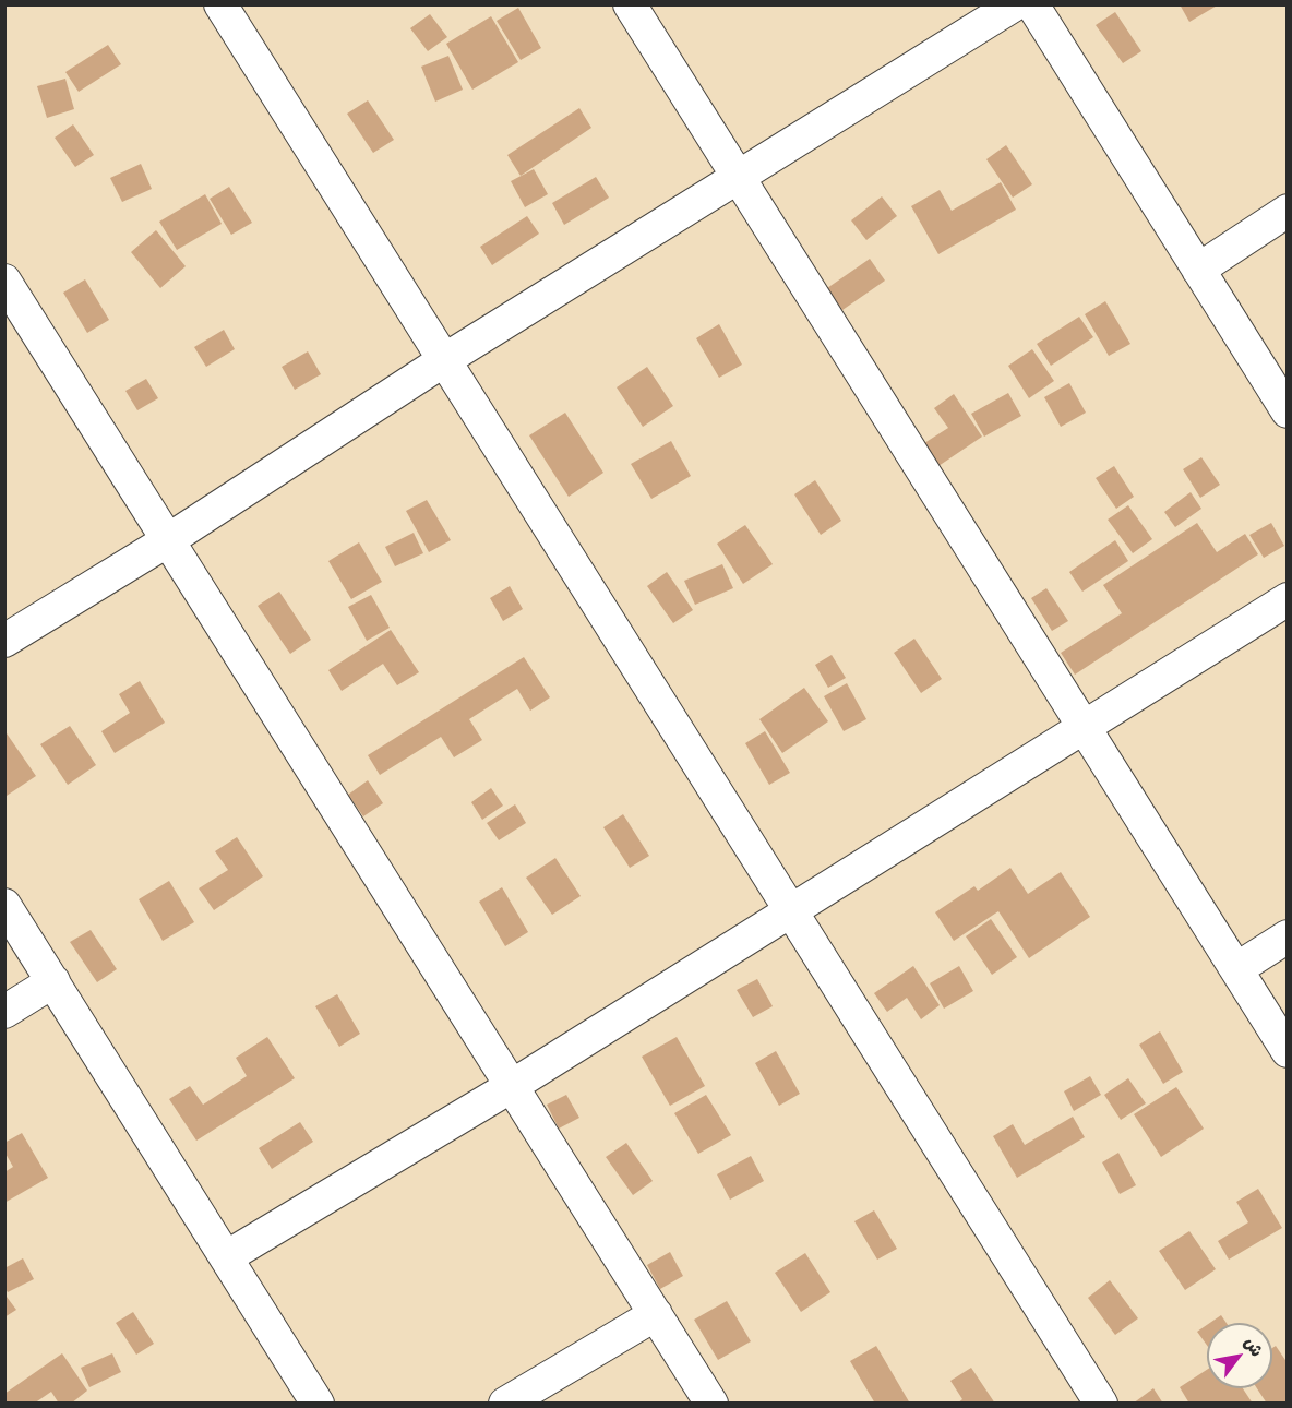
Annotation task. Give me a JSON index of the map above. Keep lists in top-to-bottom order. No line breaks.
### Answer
{"north":"top right"}
